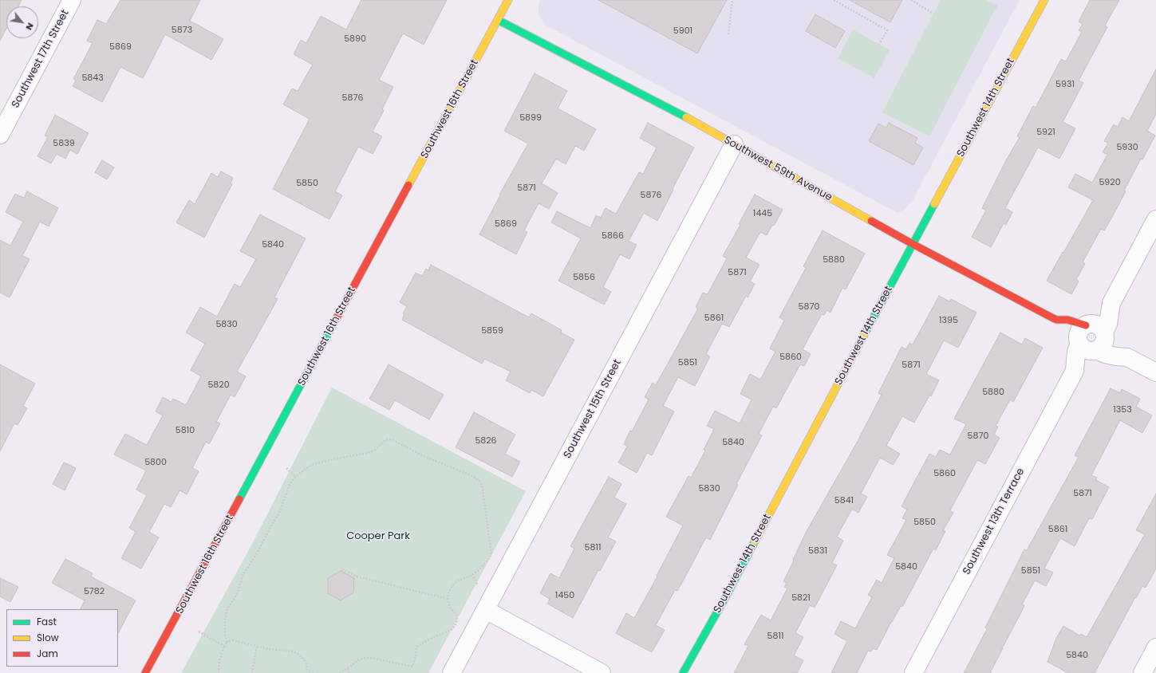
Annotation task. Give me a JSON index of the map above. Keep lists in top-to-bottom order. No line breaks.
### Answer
{"streets":{"street":["Southwest 17th Street","Southwest 14th Street","Southwest 16th Street","Southwest 59th Avenue","Southwest 15th Street","Southwest 13th Terrace"]},"crossings":[["Southwest 14th Street","Southwest 59th Avenue"],["Southwest 16th Street","Southwest 59th Avenue"],["Southwest 59th Avenue","Southwest 15th Street"],["Southwest 59th Avenue","Southwest 13th Terrace"]],"parks":["Cooper Park"],"house_numbers":["5873","5901","5890","5869","5843","5931","5876","5899","5921","5839","5930","5920","5850","5871","5876","1445","5869","5866","5840","5880","5871","5856","5870","5861","1395","5830","5859","5860","5851","5871","5820","5880","1353","5810","5870","5826","5840","5800","5860","5830","5871","5841","5850","5861","5811","5831","5840","5851","5782","1450","5821","5811","5840"],"legend":["Fast","Slow","Jam"],"north":"bottom right"}
